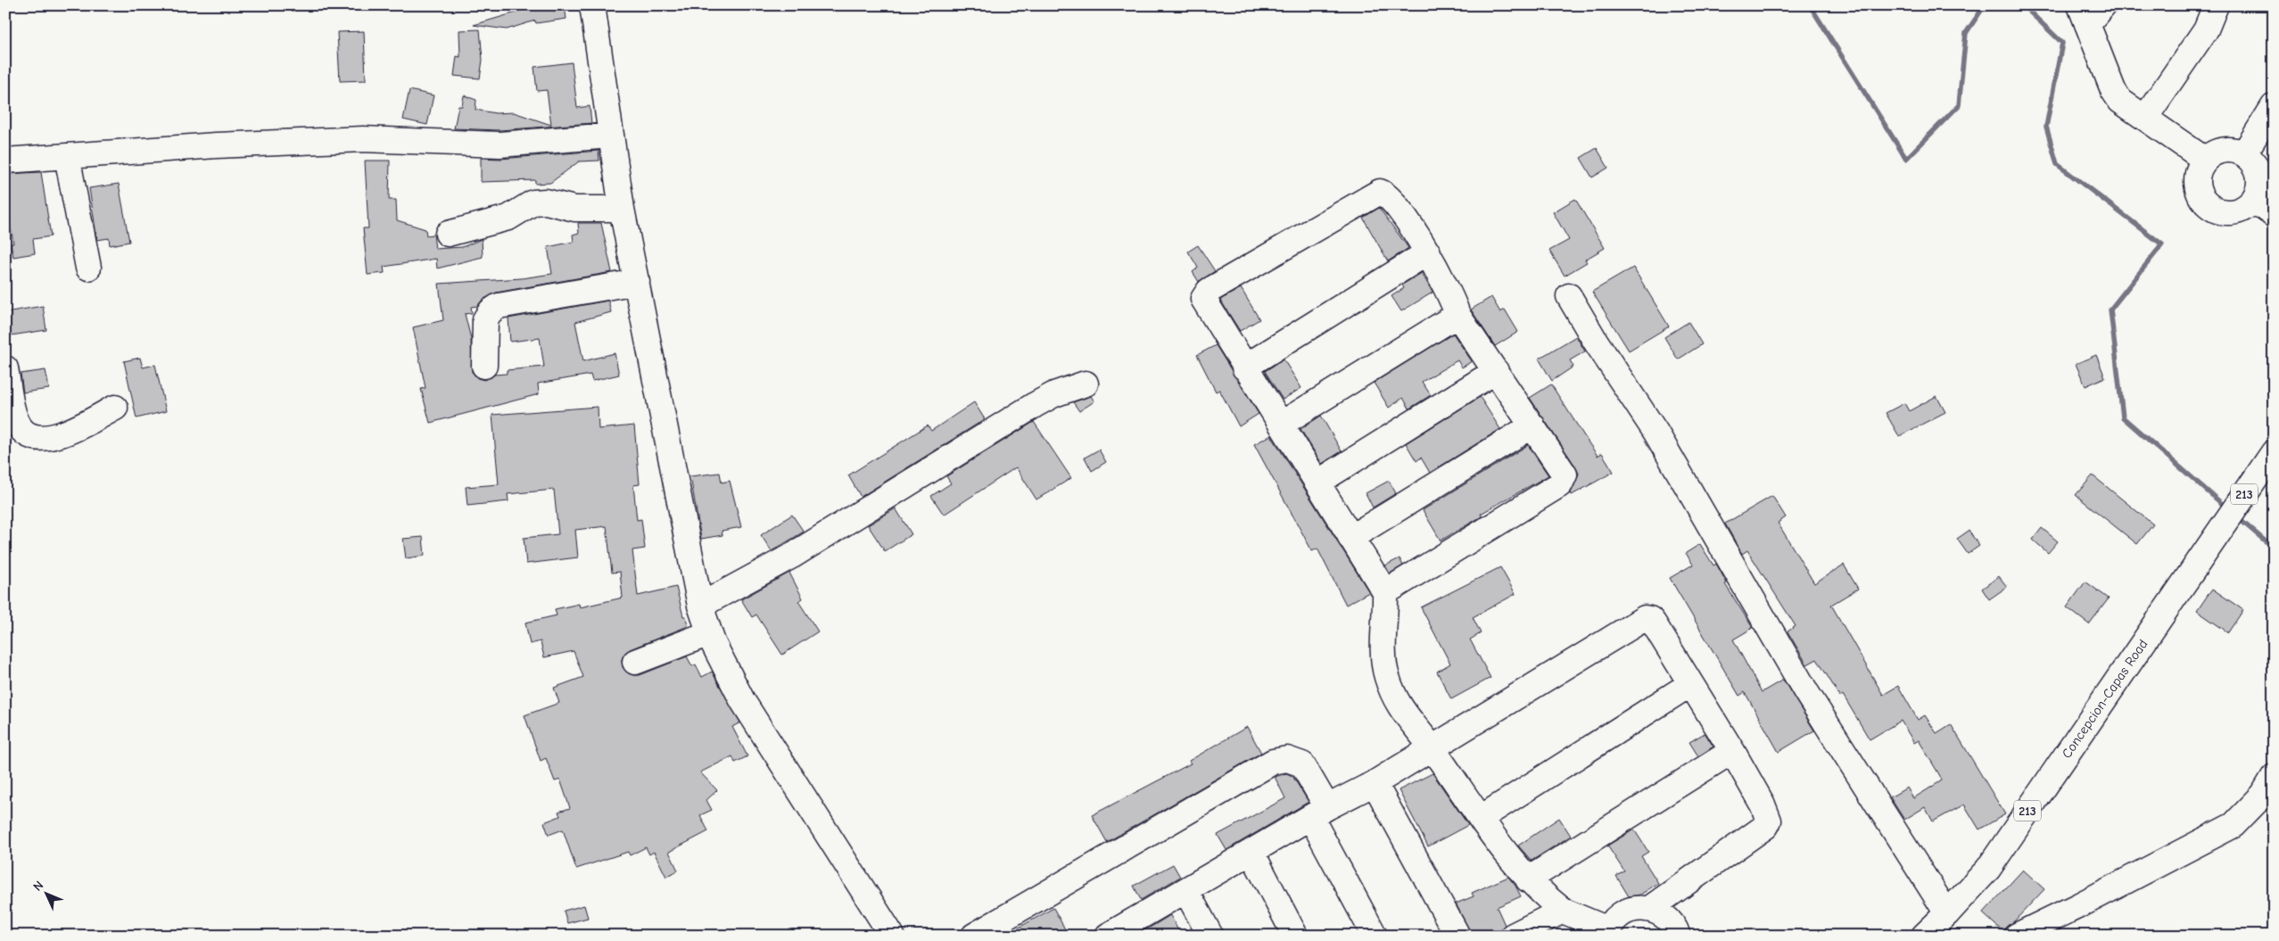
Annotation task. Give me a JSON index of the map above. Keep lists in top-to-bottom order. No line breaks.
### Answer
{"streets":{"street":["213","Concepcion-Capas Road"]},"north":"top left"}
